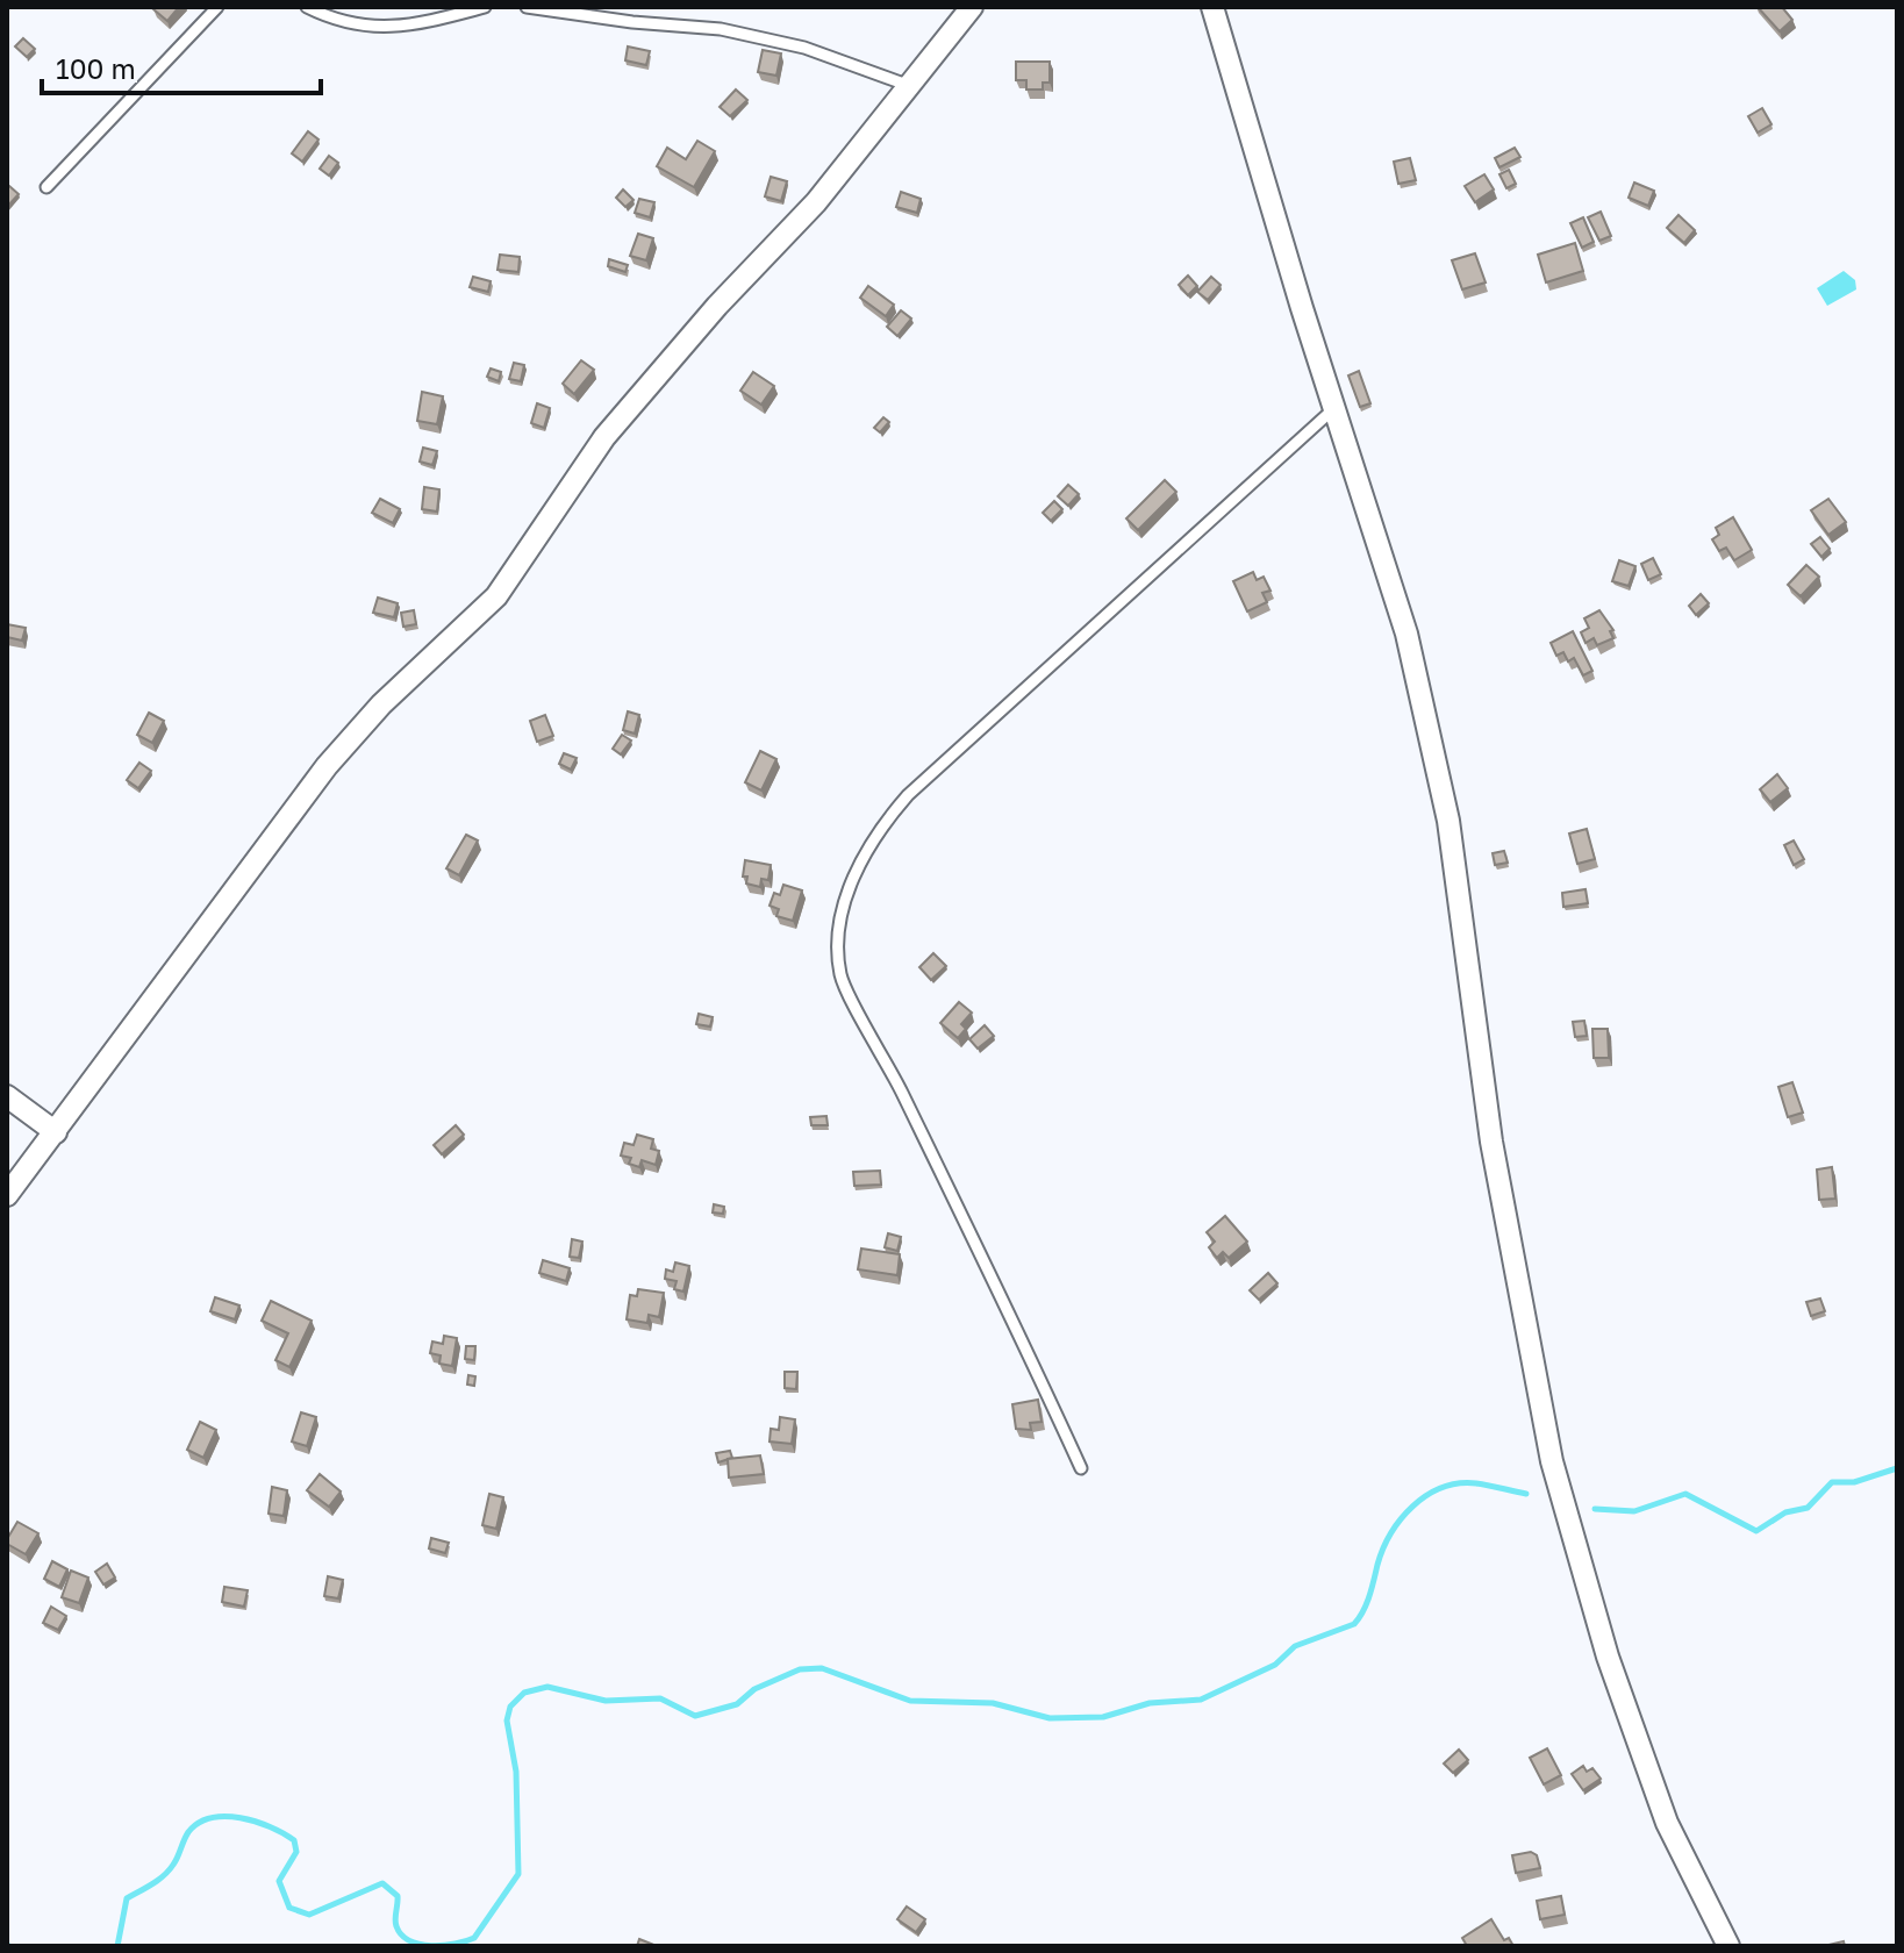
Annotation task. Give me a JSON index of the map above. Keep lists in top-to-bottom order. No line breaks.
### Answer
{"scale_bar":"100 m"}
